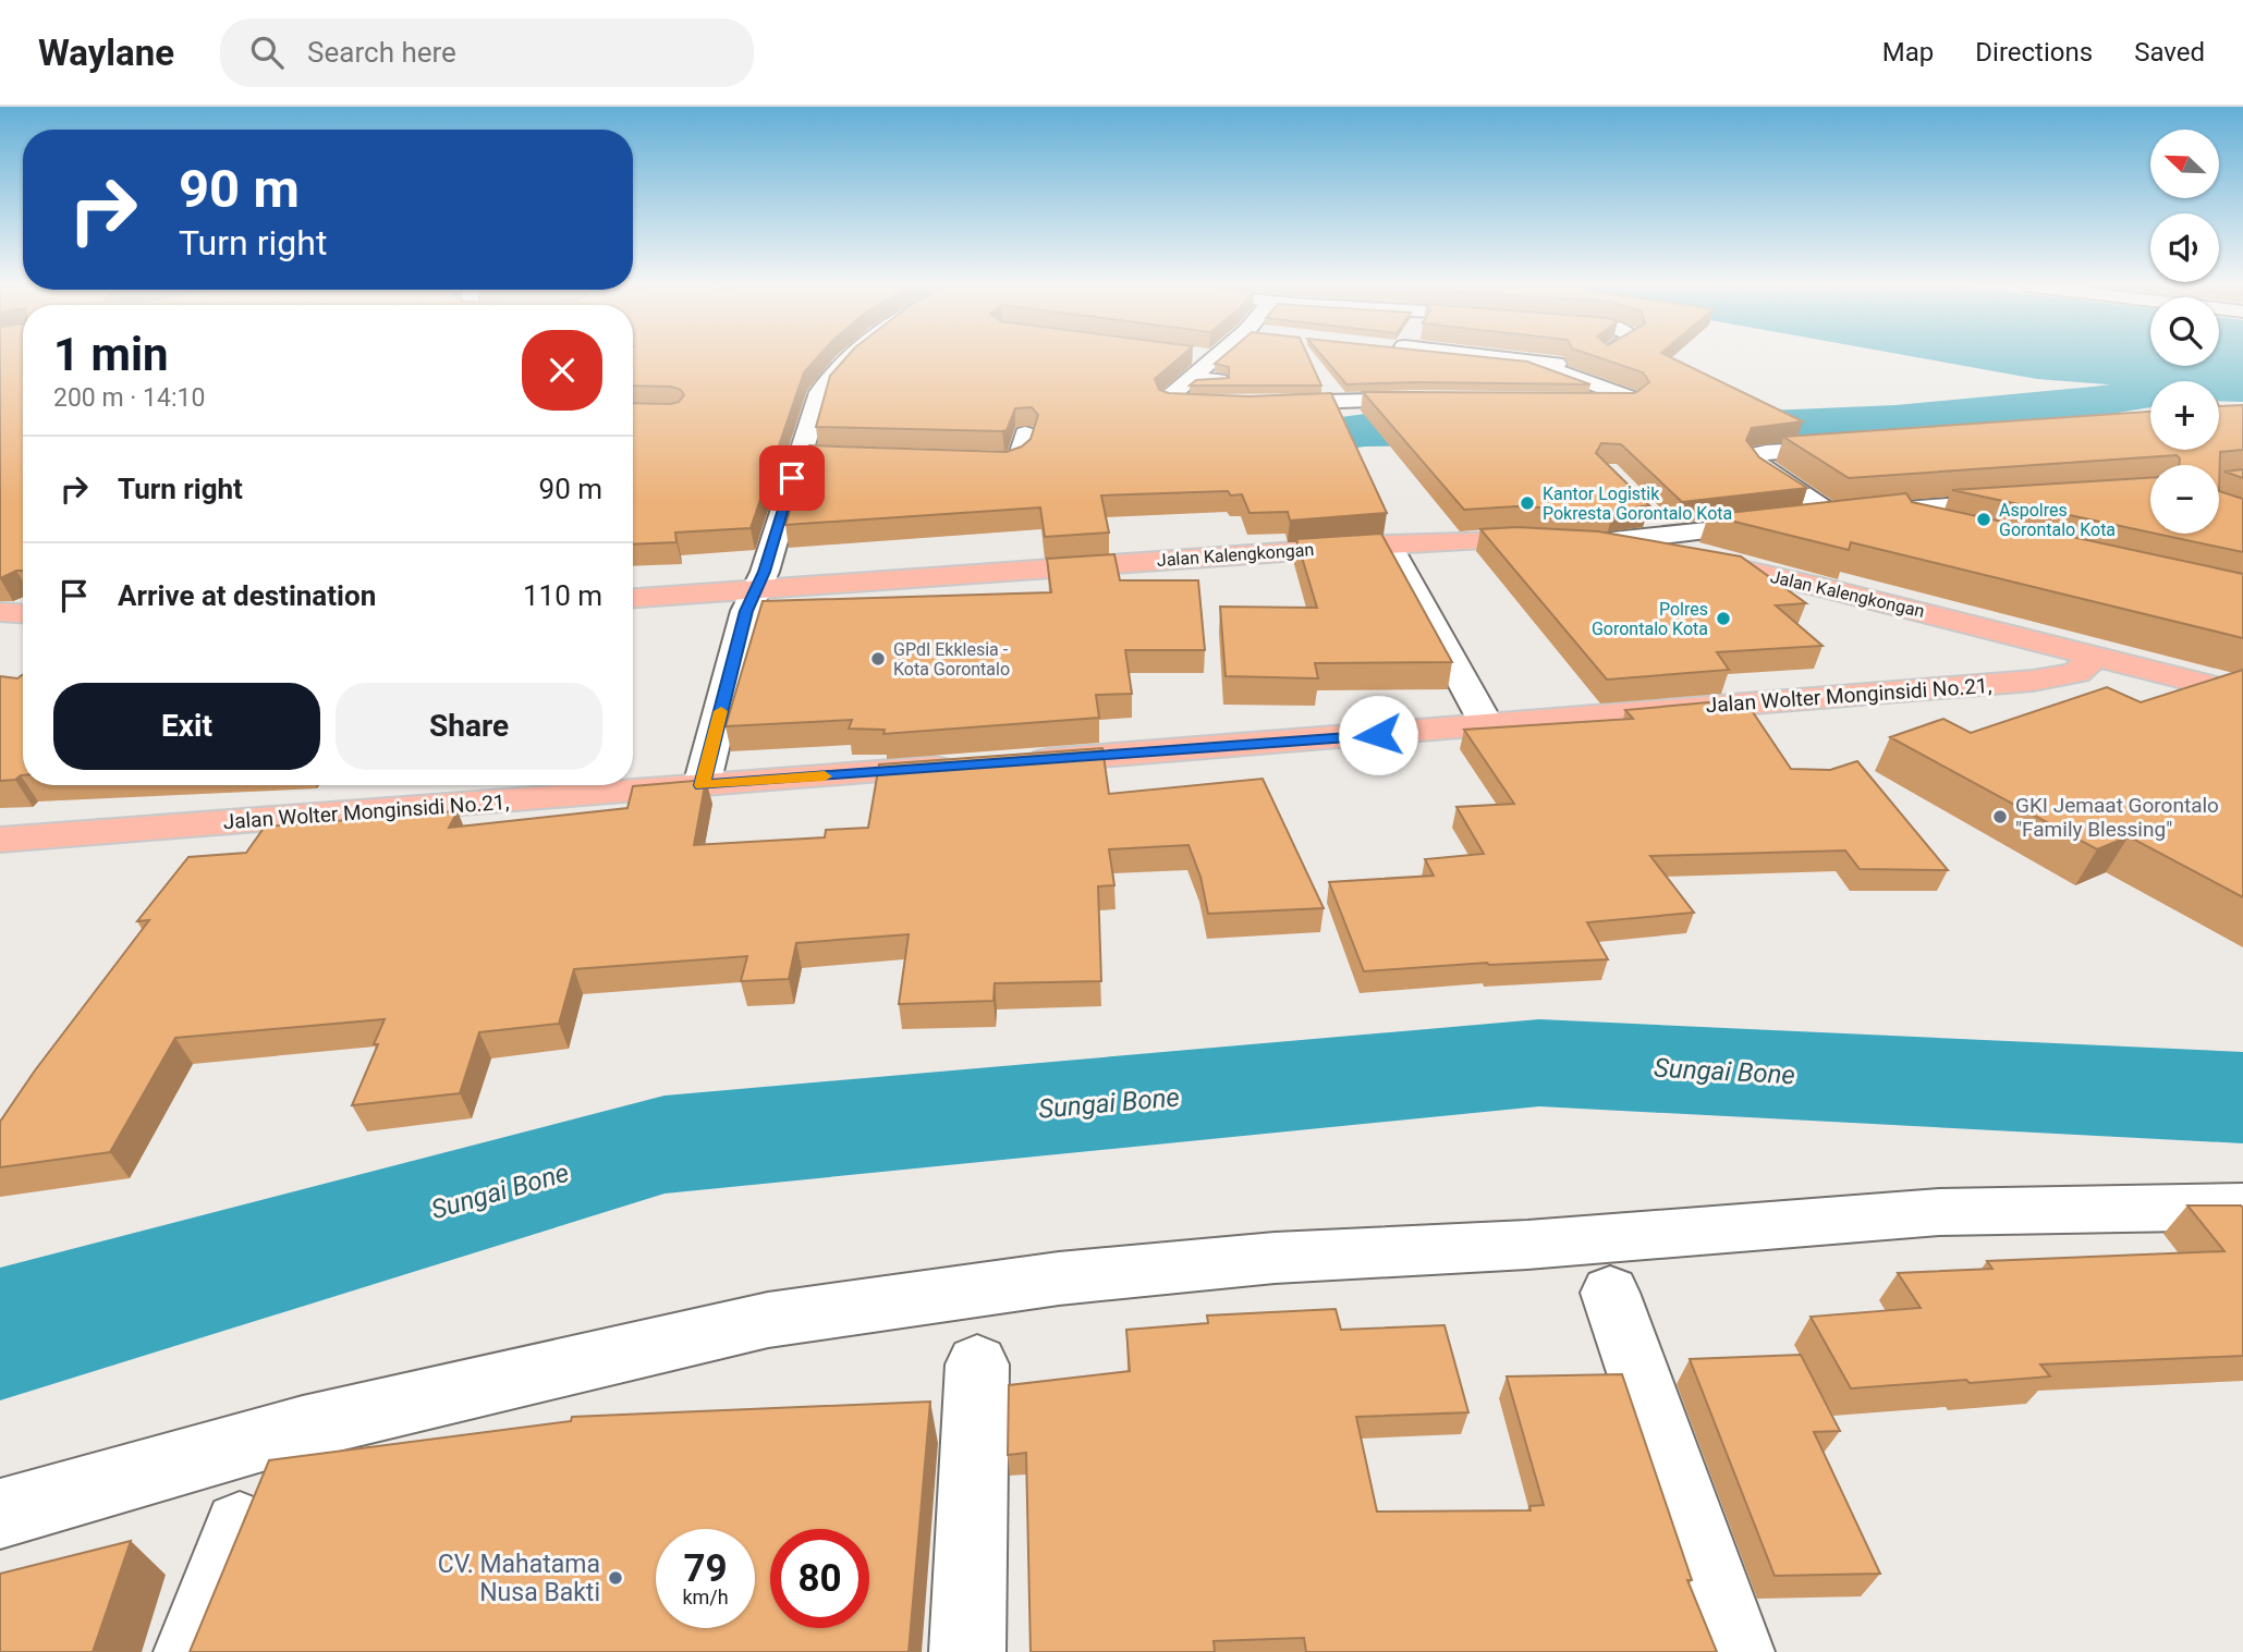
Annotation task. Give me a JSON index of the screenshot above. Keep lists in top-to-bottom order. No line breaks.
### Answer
{"streets":{"highway":["Jalan Kalengkongan","Jalan Wolter Monginsidi No.21,"]},"crossings":[["Jalan Kalengkongan","Jalan Wolter Monginsidi No.21,"]],"water":["Sungai Bone"],"places":["Kantor Logistik Pokresta Gorontalo Kota","Aspolres Gorontalo Kota","Polres Gorontalo Kota","GPdI Ekklesia - Kota Gorontalo","GKI Jemaat Gorontalo \"Family Blessing\"","CV. Mahatama Nusa Bakti"],"north":"top left","page":{"header":"Waylane","search":"Search here","nav":["Map","Directions","Saved"],"map_buttons":["+","−"],"turn":["90 m","Turn right"],"heading":["1 min","200 m · 14:10"],"list":[{"name":"Turn right","value":"90 m"},{"name":"Arrive at destination","value":"110 m"}],"buttons":["Exit","Share"],"speed":"79 km/h","limit":"80"}}
